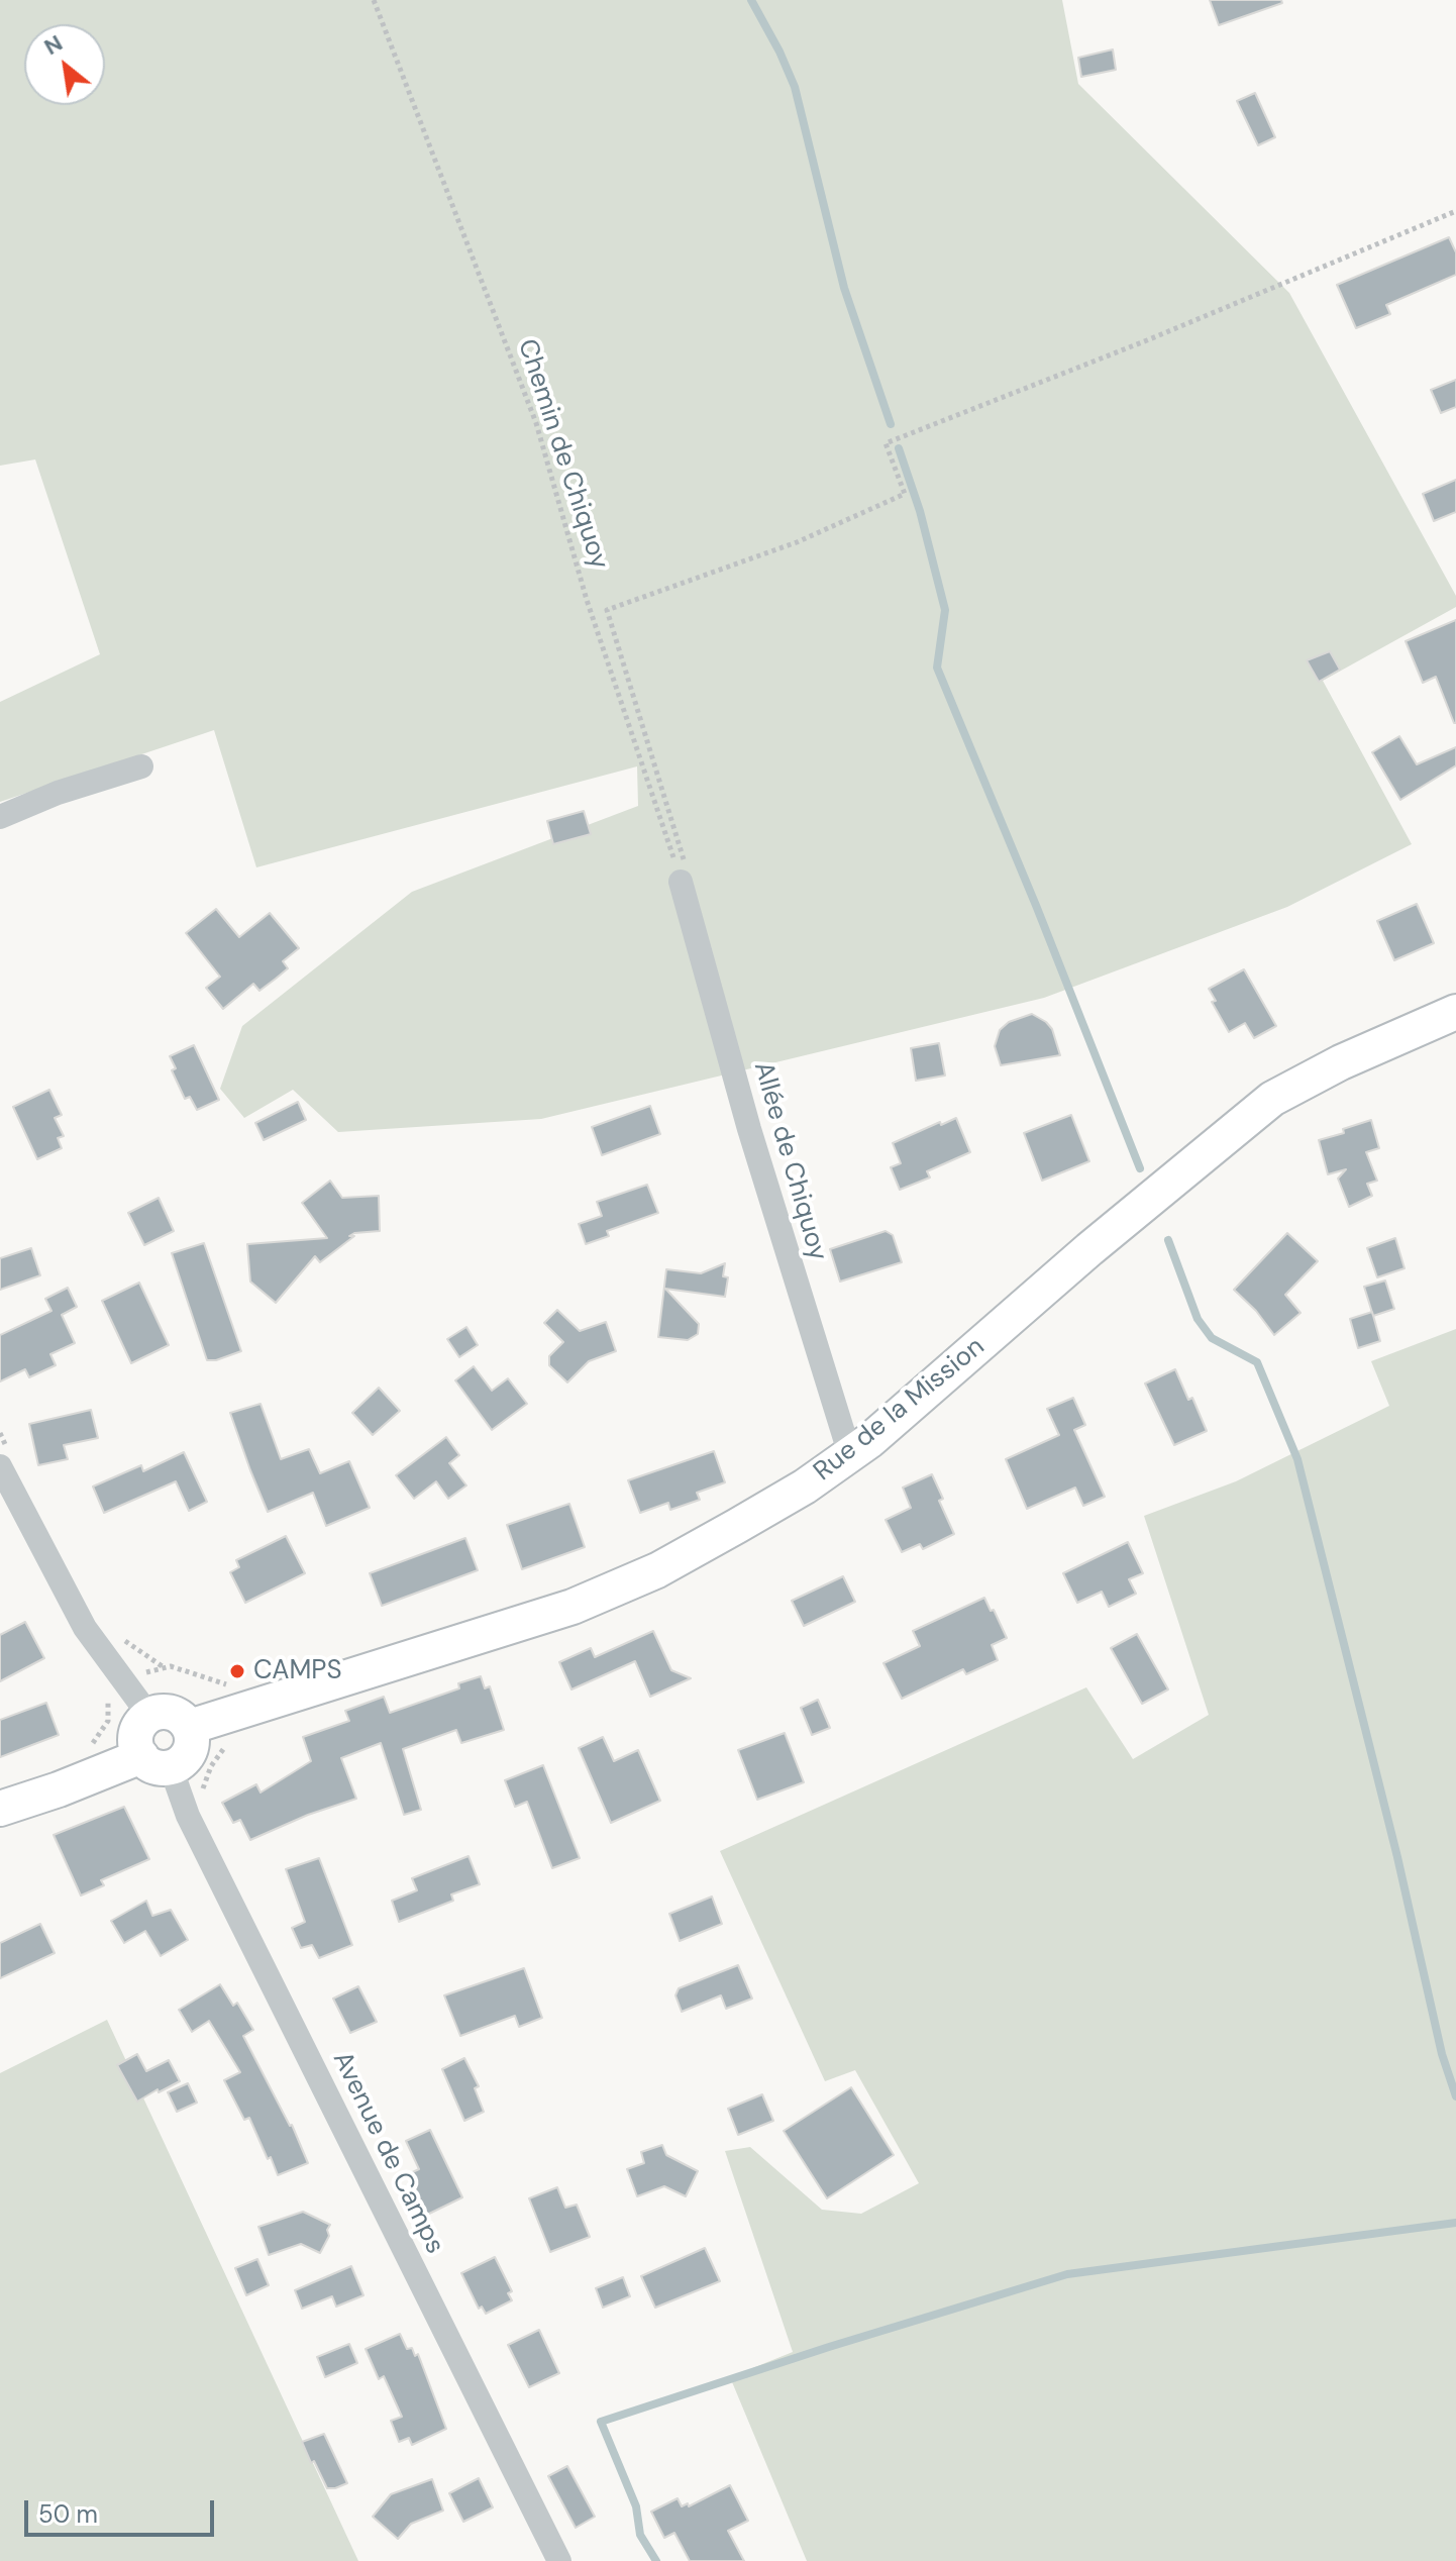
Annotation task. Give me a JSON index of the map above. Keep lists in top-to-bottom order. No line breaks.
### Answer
{"streets":{"main road":["Rue de la Mission"],"street":["Allée de Chiquoy","Avenue de Camps"],"path":["Chemin de Chiquoy"]},"crossings":[["Chemin de Chiquoy","Allée de Chiquoy"],["Allée de Chiquoy","Rue de la Mission"],["Rue de la Mission","Avenue de Camps"]],"places":["CAMPS"],"scale_bar":"50 m","north":"top left"}
